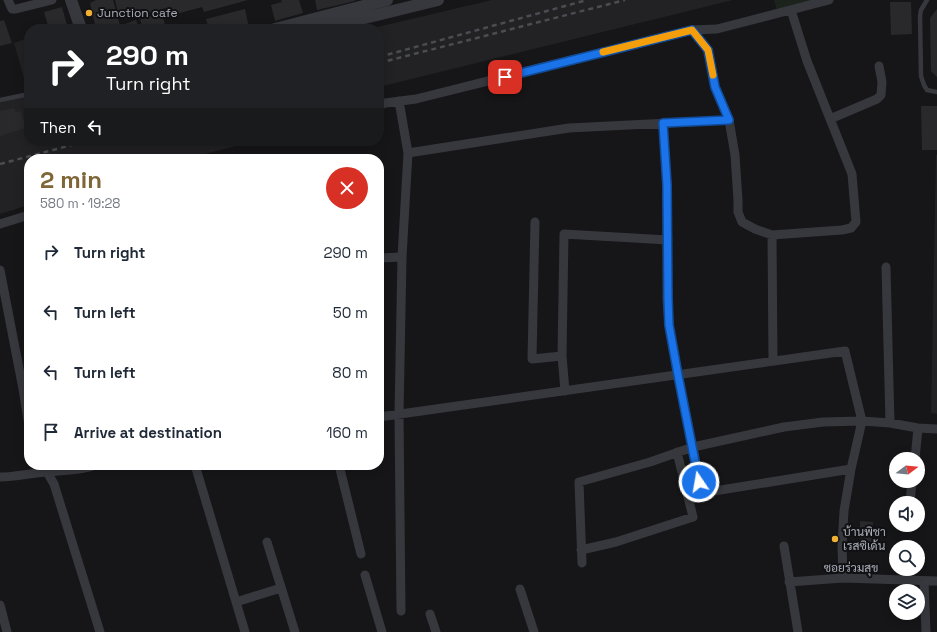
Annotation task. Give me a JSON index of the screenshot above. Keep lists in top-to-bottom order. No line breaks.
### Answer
{"streets":{"street":["ซอยร่วมสุข"]},"places":["Junction cafe","บ้านพิชา เรสซิเด้น"],"north":"right","page":{"turn":["290 m","Turn right"],"then":"Then","heading":["2 min","580 m · 19:28"],"list":[{"name":"Turn right","value":"290 m"},{"name":"Turn left","value":"50 m"},{"name":"Turn left","value":"80 m"},{"name":"Arrive at destination","value":"160 m"}]}}
